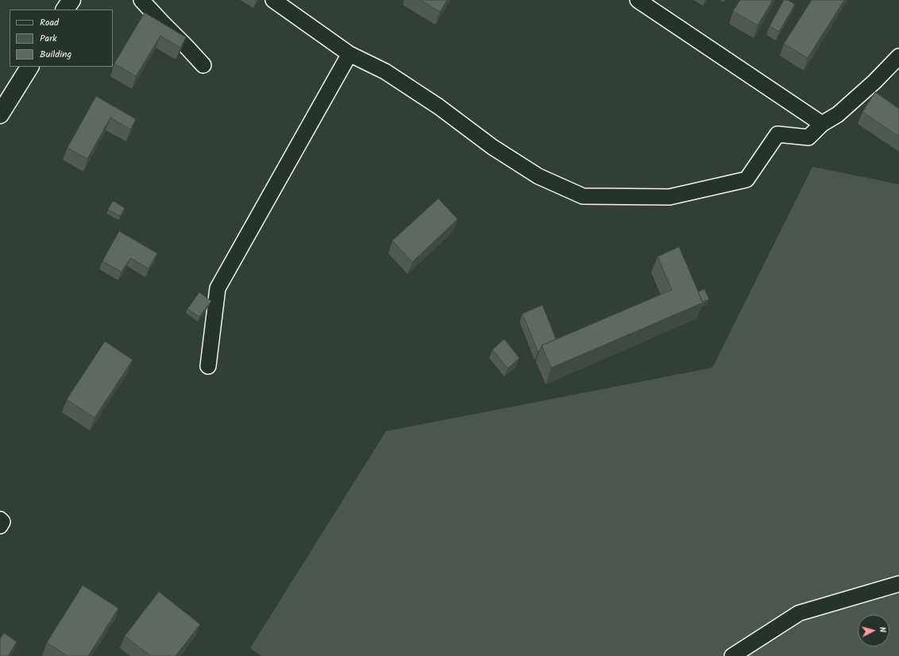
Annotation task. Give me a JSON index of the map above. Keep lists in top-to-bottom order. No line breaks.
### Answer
{"legend":["Road","Park","Building"],"north":"right"}
